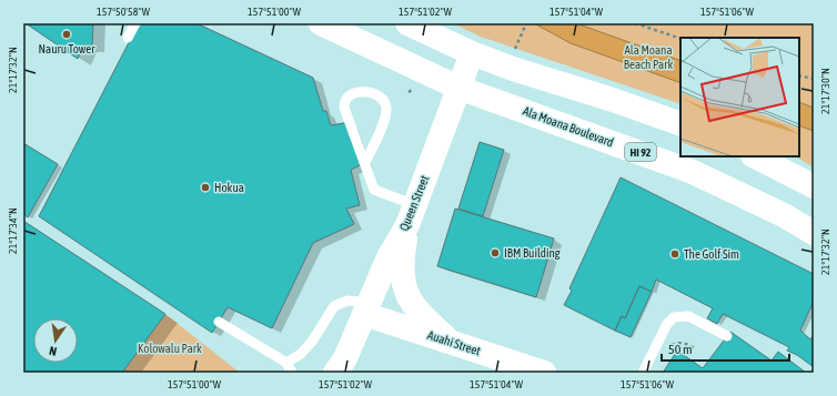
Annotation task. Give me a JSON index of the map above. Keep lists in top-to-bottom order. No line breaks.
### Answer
{"streets":{"main road":["Ala Moana Boulevard","HI 92","Queen Street","Auahi Street"]},"crossings":[["Ala Moana Boulevard","Queen Street"],["Queen Street","Auahi Street"]],"parks":["Ala Moana Beach Park","Kolowalu Park"],"places":["Nauru Tower","Hokua","IBM Building","The Golf Sim"],"scale_bar":"50 m","north":"bottom","coordinates":["157°50'58\"W","157°51'00\"W","157°51'02\"W","157°51'04\"W","157°51'06\"W","21°17'32\"N","21°17'30\"N","21°17'34\"N"]}
